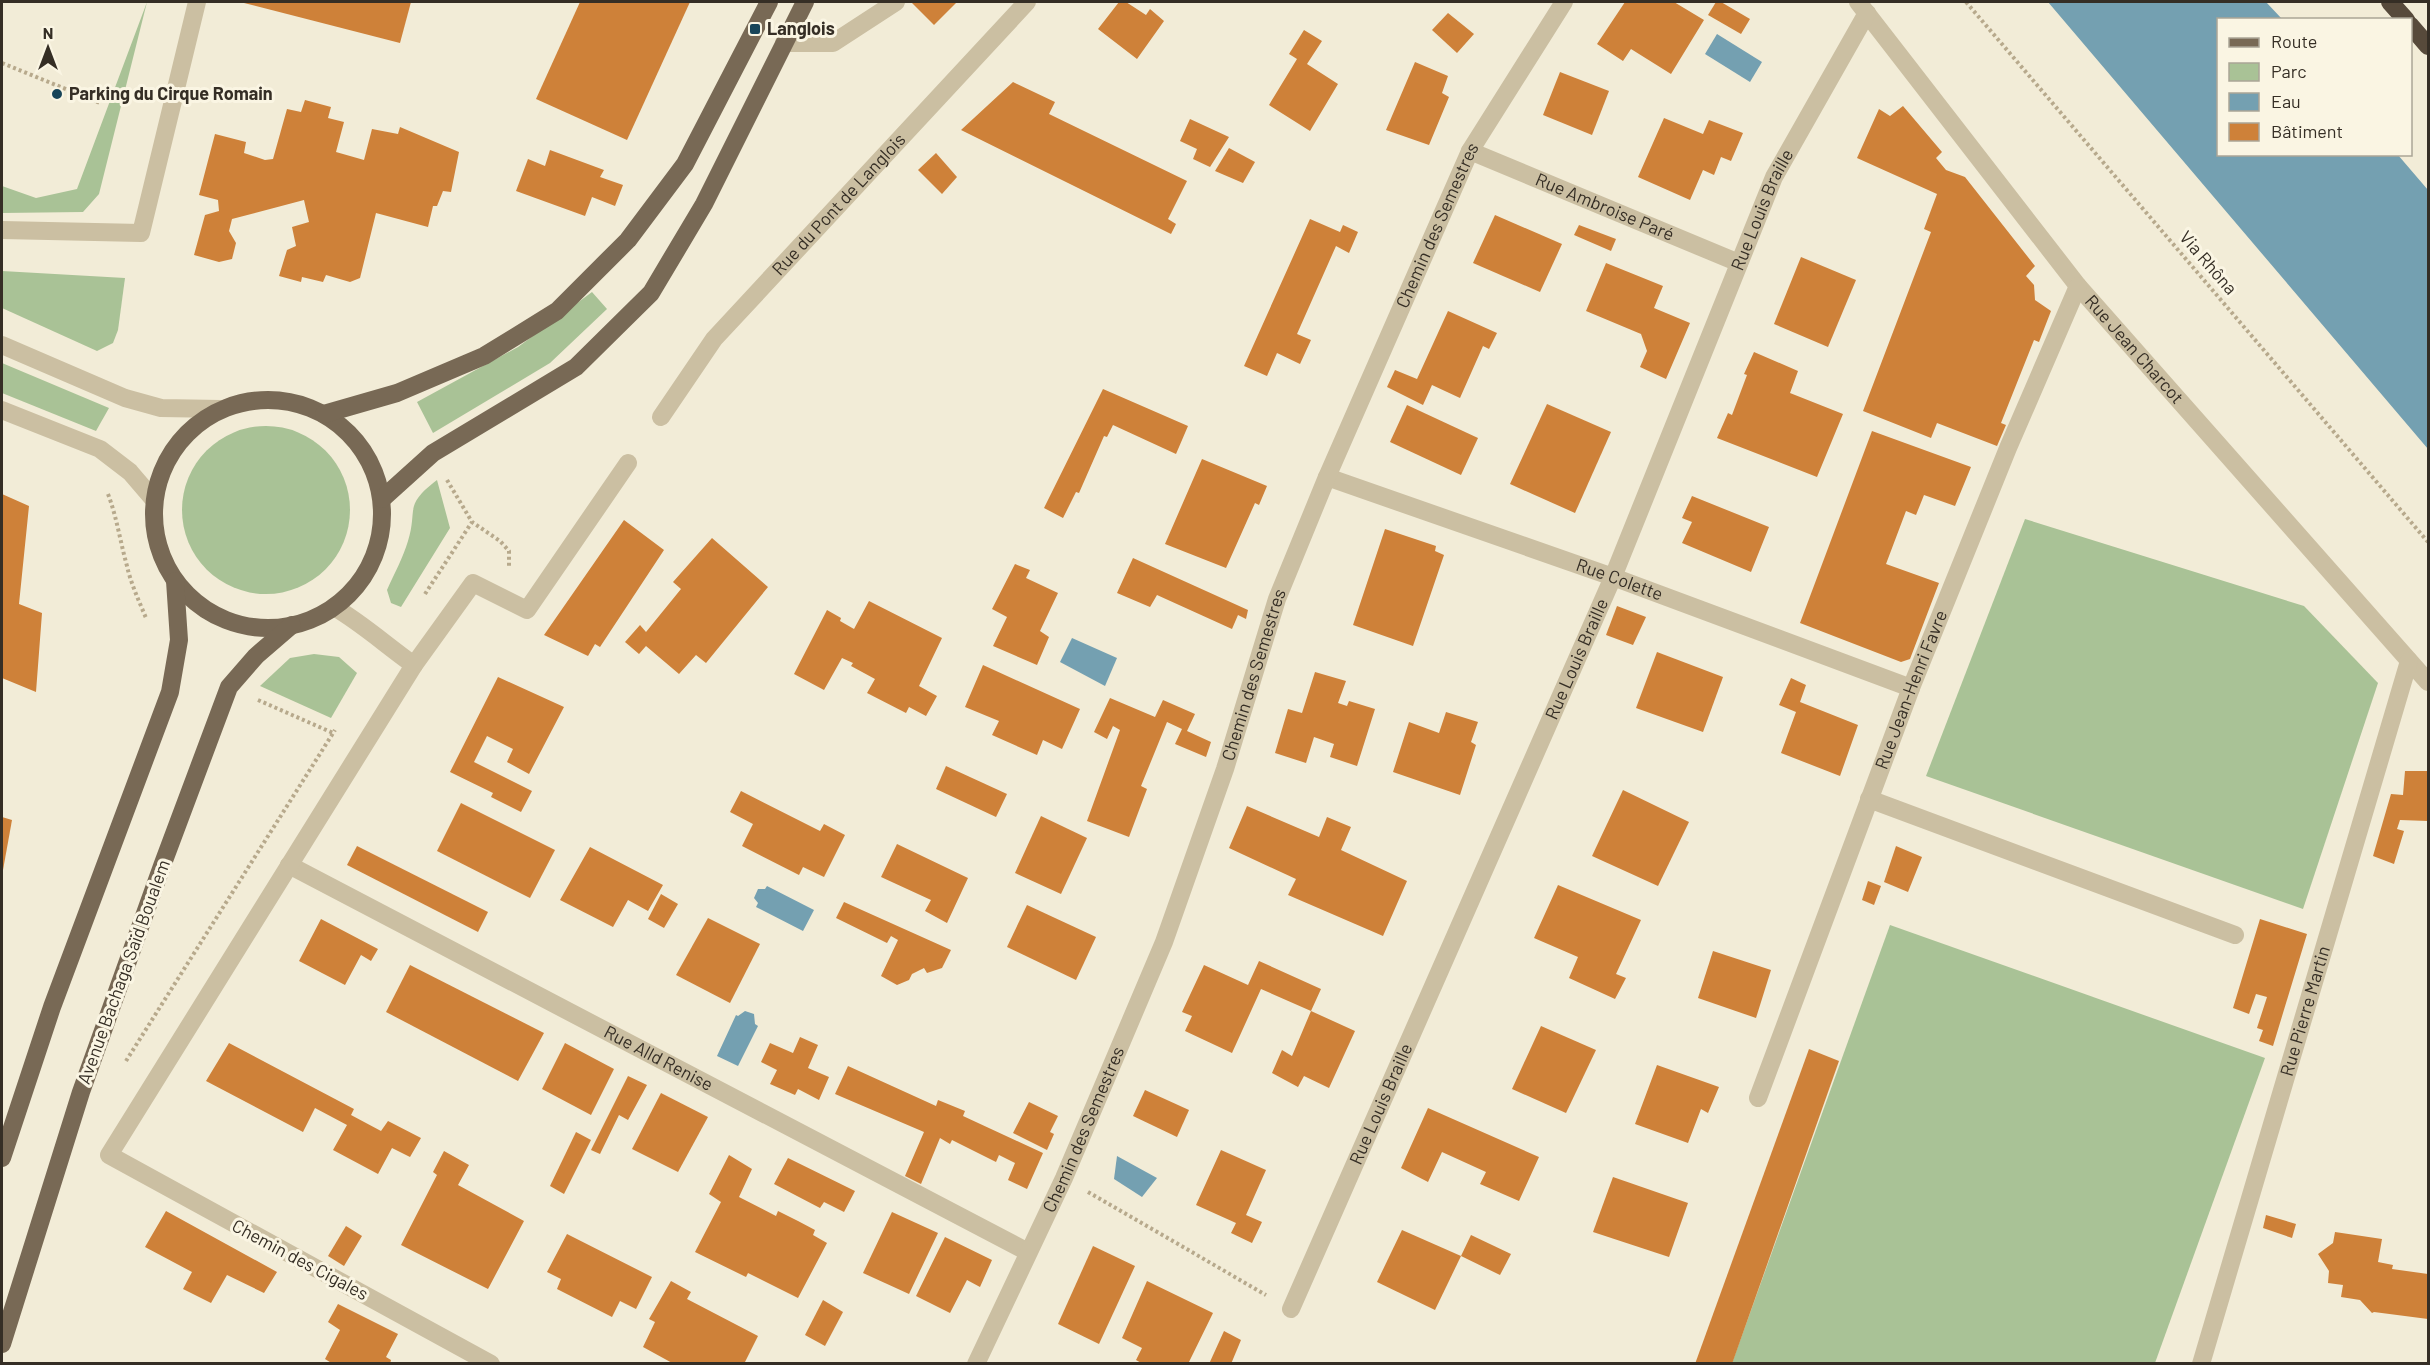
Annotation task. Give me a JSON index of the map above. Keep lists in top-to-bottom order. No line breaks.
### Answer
{"streets":{"main road":["Avenue Bachaga Saïd Boualem"],"street":["Rue du Pont de Langlois","Rue Ambroise Paré","Rue Louis Braille","Chemin des Semestres","Rue Jean Charcot","Rue Colette","Rue Jean-Henri Favre","Rue Pierre Martin","Rue Alld Renise","Chemin des Cigales"],"path":["Via Rhôna"]},"crossings":[["Rue Ambroise Paré","Rue Louis Braille"],["Rue Ambroise Paré","Chemin des Semestres"],["Rue Louis Braille","Rue Jean Charcot"],["Rue Louis Braille","Rue Colette"],["Chemin des Semestres","Rue Colette"],["Chemin des Semestres","Rue Alld Renise"],["Rue Jean Charcot","Rue Jean-Henri Favre"],["Rue Jean Charcot","Rue Pierre Martin"],["Rue Colette","Rue Jean-Henri Favre"],["Rue Alld Renise","Chemin des Cigales"]],"places":{"transit":["Langlois"],"other":["Parking du Cirque Romain"]},"legend":["Route","Parc","Eau","Bâtiment"],"north":"top"}
